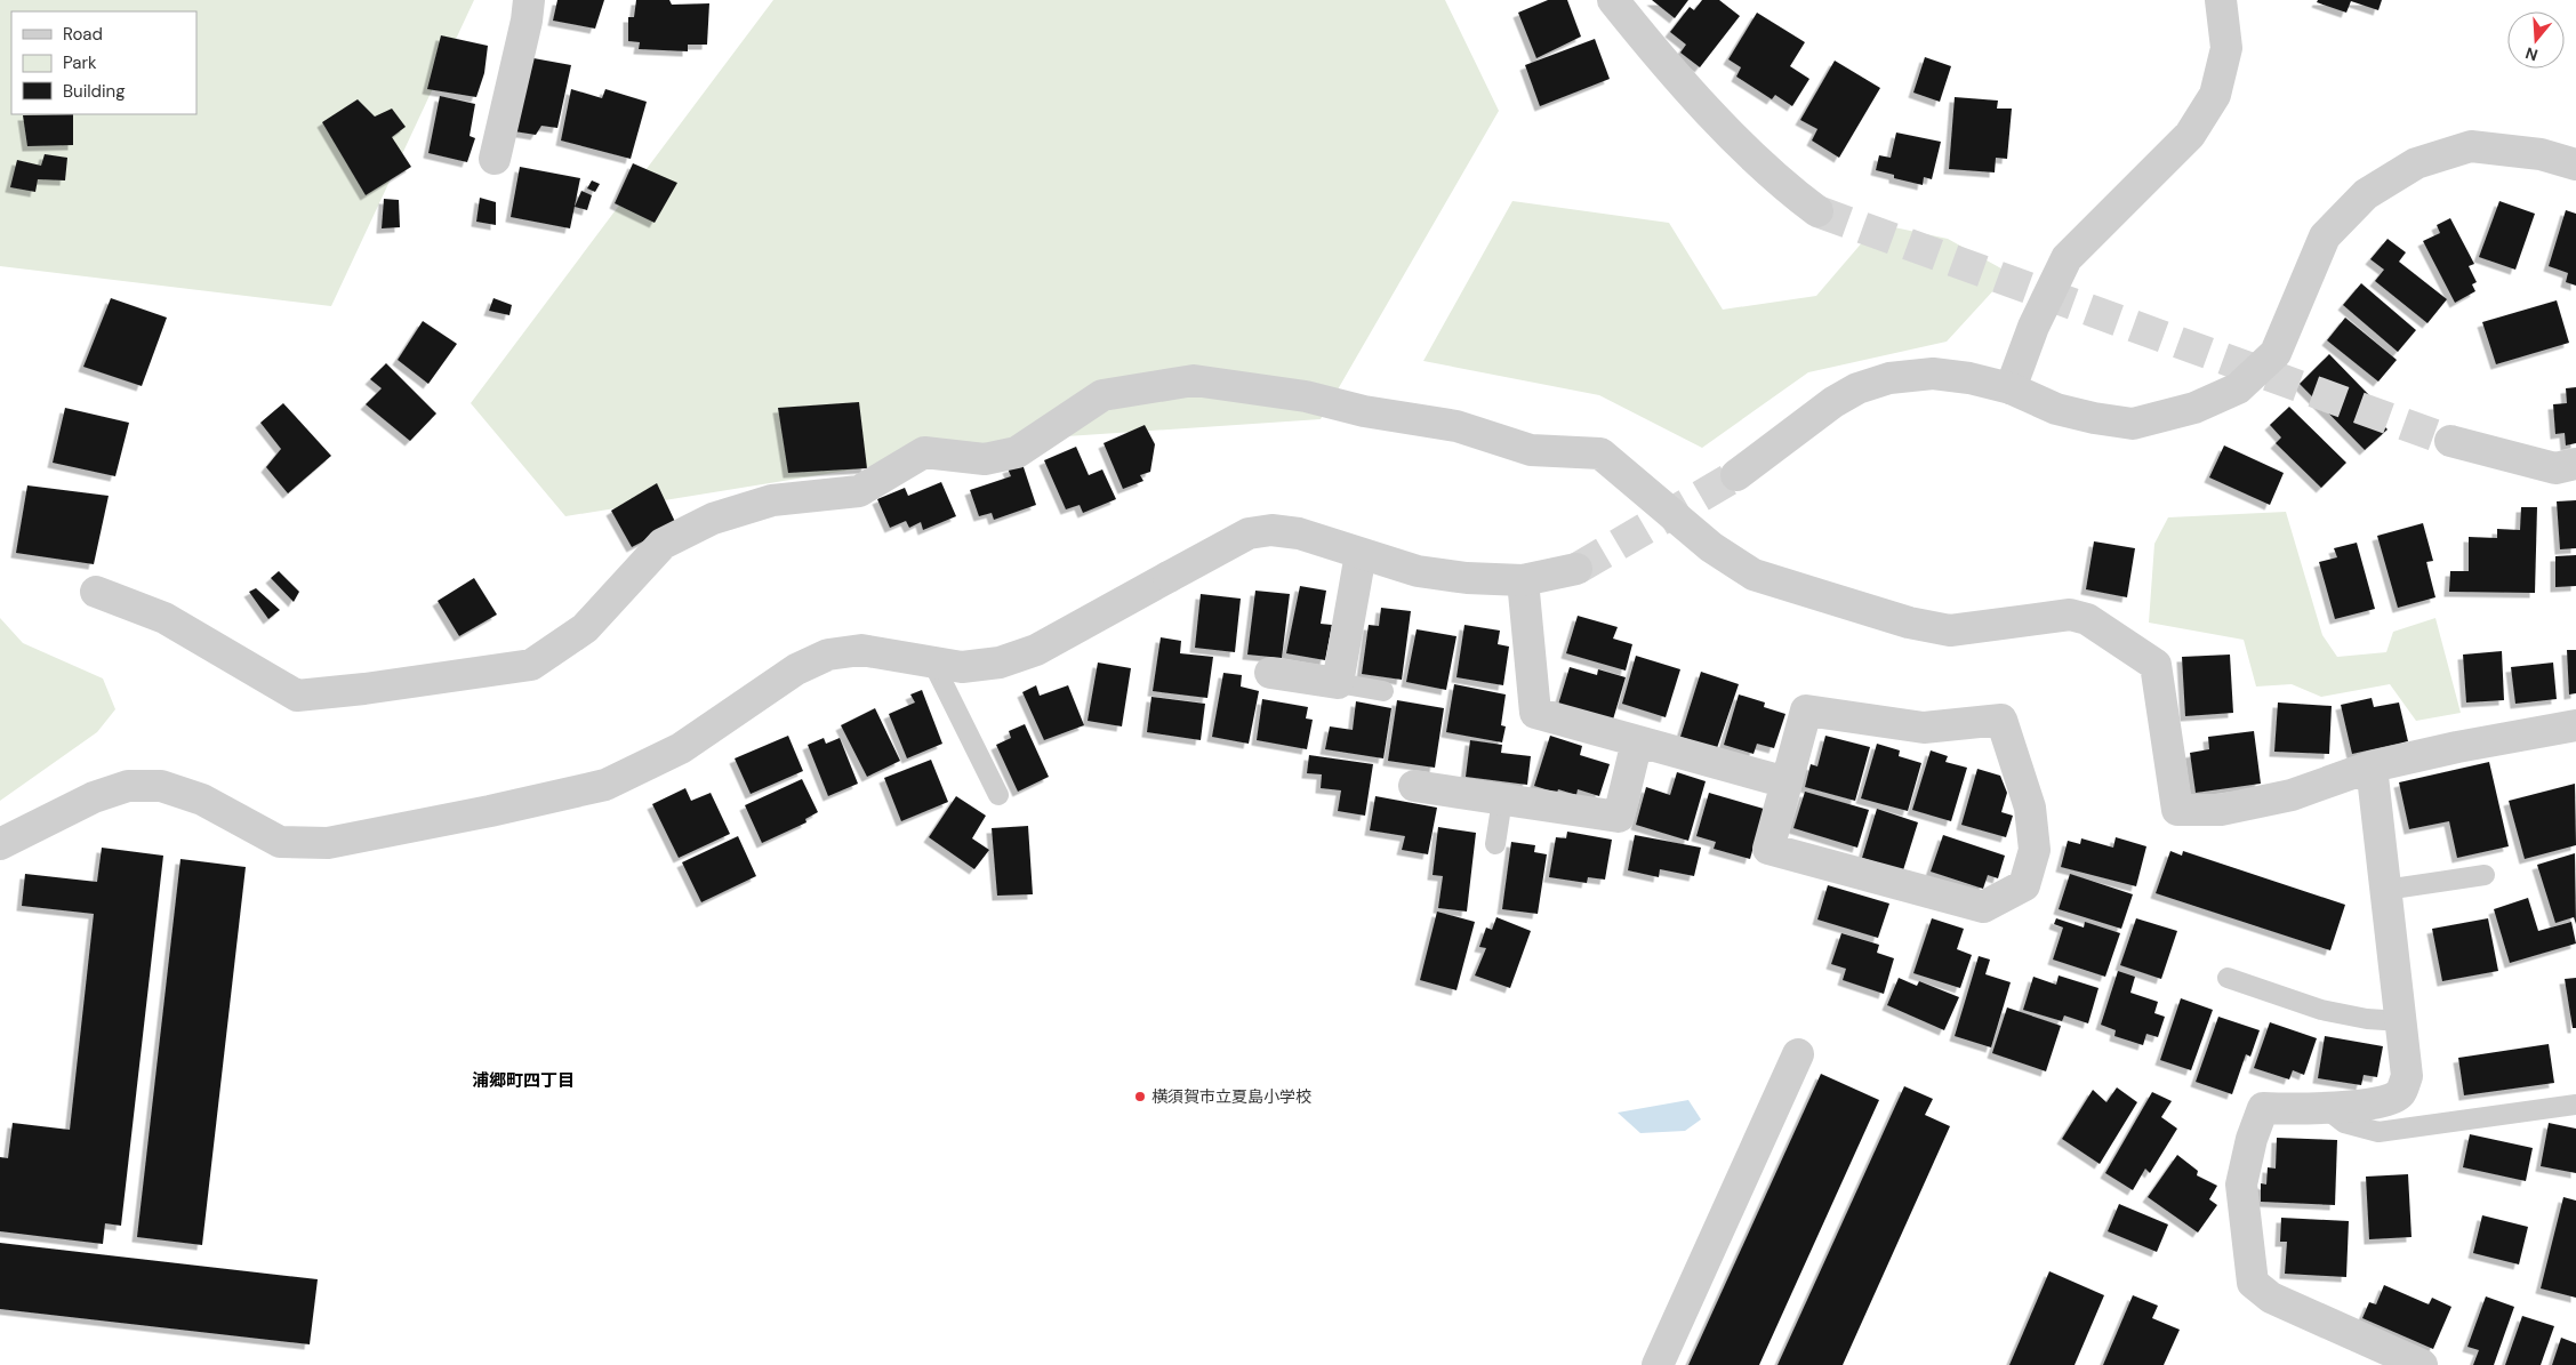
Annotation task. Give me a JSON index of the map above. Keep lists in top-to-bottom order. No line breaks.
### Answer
{"districts":["浦郷町四丁目"],"places":["横須賀市立夏島小学校"],"legend":["Road","Park","Building"],"north":"bottom"}
